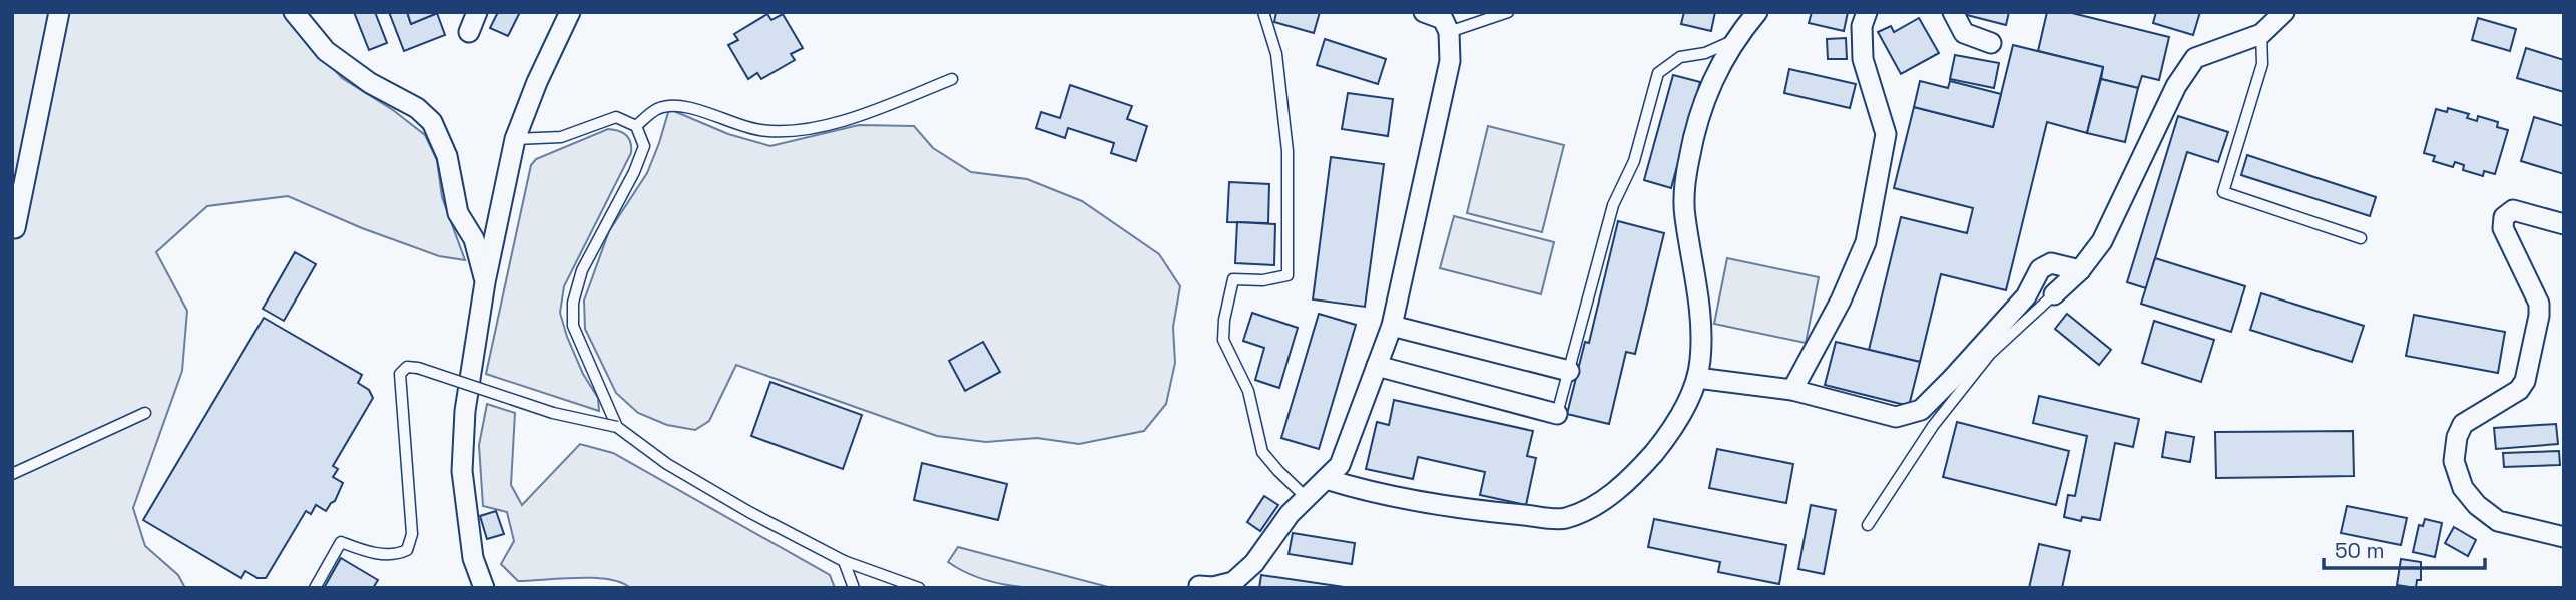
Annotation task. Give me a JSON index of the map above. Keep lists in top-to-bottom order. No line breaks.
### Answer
{"scale_bar":"50 m"}
